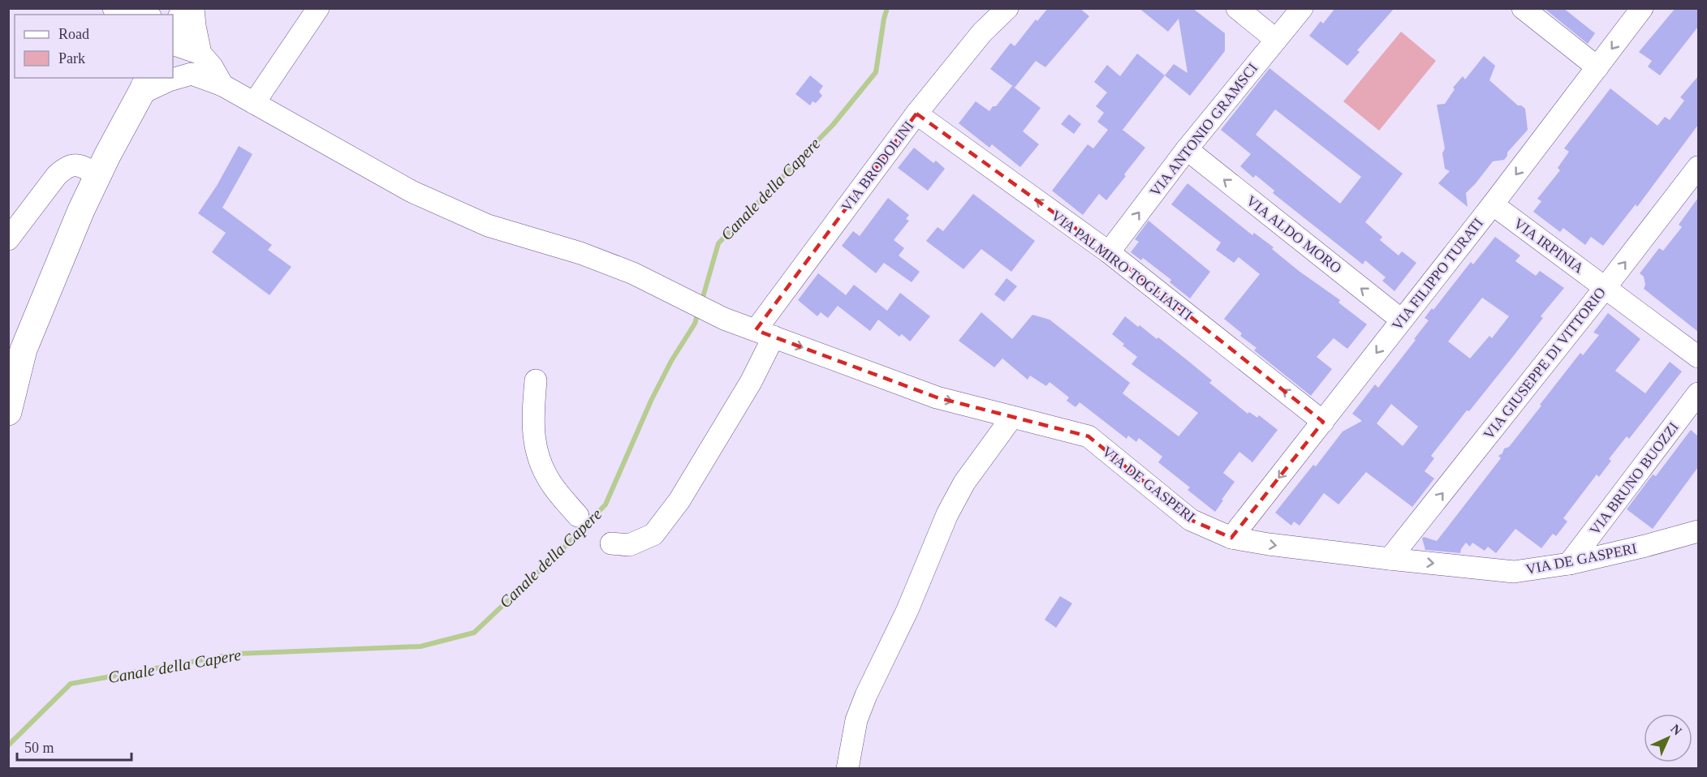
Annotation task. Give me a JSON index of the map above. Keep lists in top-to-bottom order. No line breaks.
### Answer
{"streets":{"street":["VIA ANTONIO GRAMSCI","VIA BRODOLINI","VIA ALDO MORO","VIA IRPINIA","VIA PALMIRO TOGLIATTI","VIA FILIPPO TURATI","VIA GIUSEPPE DI VITTORIO","VIA BRUNO BUOZZI","VIA DE GASPERI"]},"crossings":[["VIA ANTONIO GRAMSCI","VIA ALDO MORO"],["VIA ANTONIO GRAMSCI","VIA PALMIRO TOGLIATTI"],["VIA BRODOLINI","VIA PALMIRO TOGLIATTI"],["VIA BRODOLINI","VIA DE GASPERI"],["VIA ALDO MORO","VIA FILIPPO TURATI"],["VIA IRPINIA","VIA FILIPPO TURATI"],["VIA IRPINIA","VIA GIUSEPPE DI VITTORIO"],["VIA PALMIRO TOGLIATTI","VIA FILIPPO TURATI"],["VIA FILIPPO TURATI","VIA DE GASPERI"],["VIA GIUSEPPE DI VITTORIO","VIA DE GASPERI"],["VIA BRUNO BUOZZI","VIA DE GASPERI"]],"one_way":["VIA ANTONIO GRAMSCI","VIA ALDO MORO","VIA PALMIRO TOGLIATTI","VIA FILIPPO TURATI","VIA GIUSEPPE DI VITTORIO","VIA DE GASPERI"],"water":["Canale della Capere"],"legend":["Road","Park"],"scale_bar":"50 m","north":"top right"}
